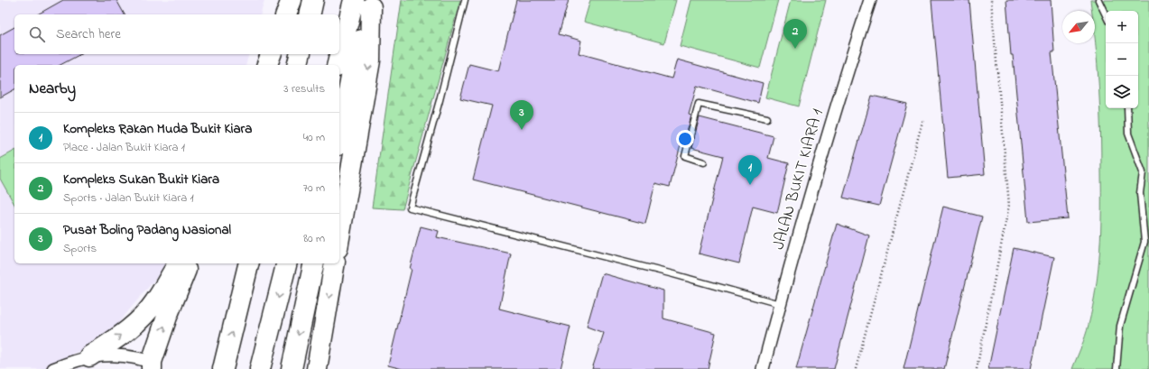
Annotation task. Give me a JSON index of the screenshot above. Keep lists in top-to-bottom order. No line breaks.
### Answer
{"streets":{"street":["JALAN BUKIT KIARA 1"]},"north":"bottom left","page":{"map_buttons":["+","−"],"search":"Search here","pins":["2","3","1"],"heading":["Nearby","3 results"],"list":[{"mark":"1","name":"Kompleks Rakan Muda Bukit Kiara","note":"Place · Jalan Bukit Kiara 1","value":"40 m"},{"mark":"2","name":"Kompleks Sukan Bukit Kiara","note":"Sports · Jalan Bukit Kiara 1","value":"70 m"},{"mark":"3","name":"Pusat Boling Padang Nasional","note":"Sports","value":"80 m"}]}}
